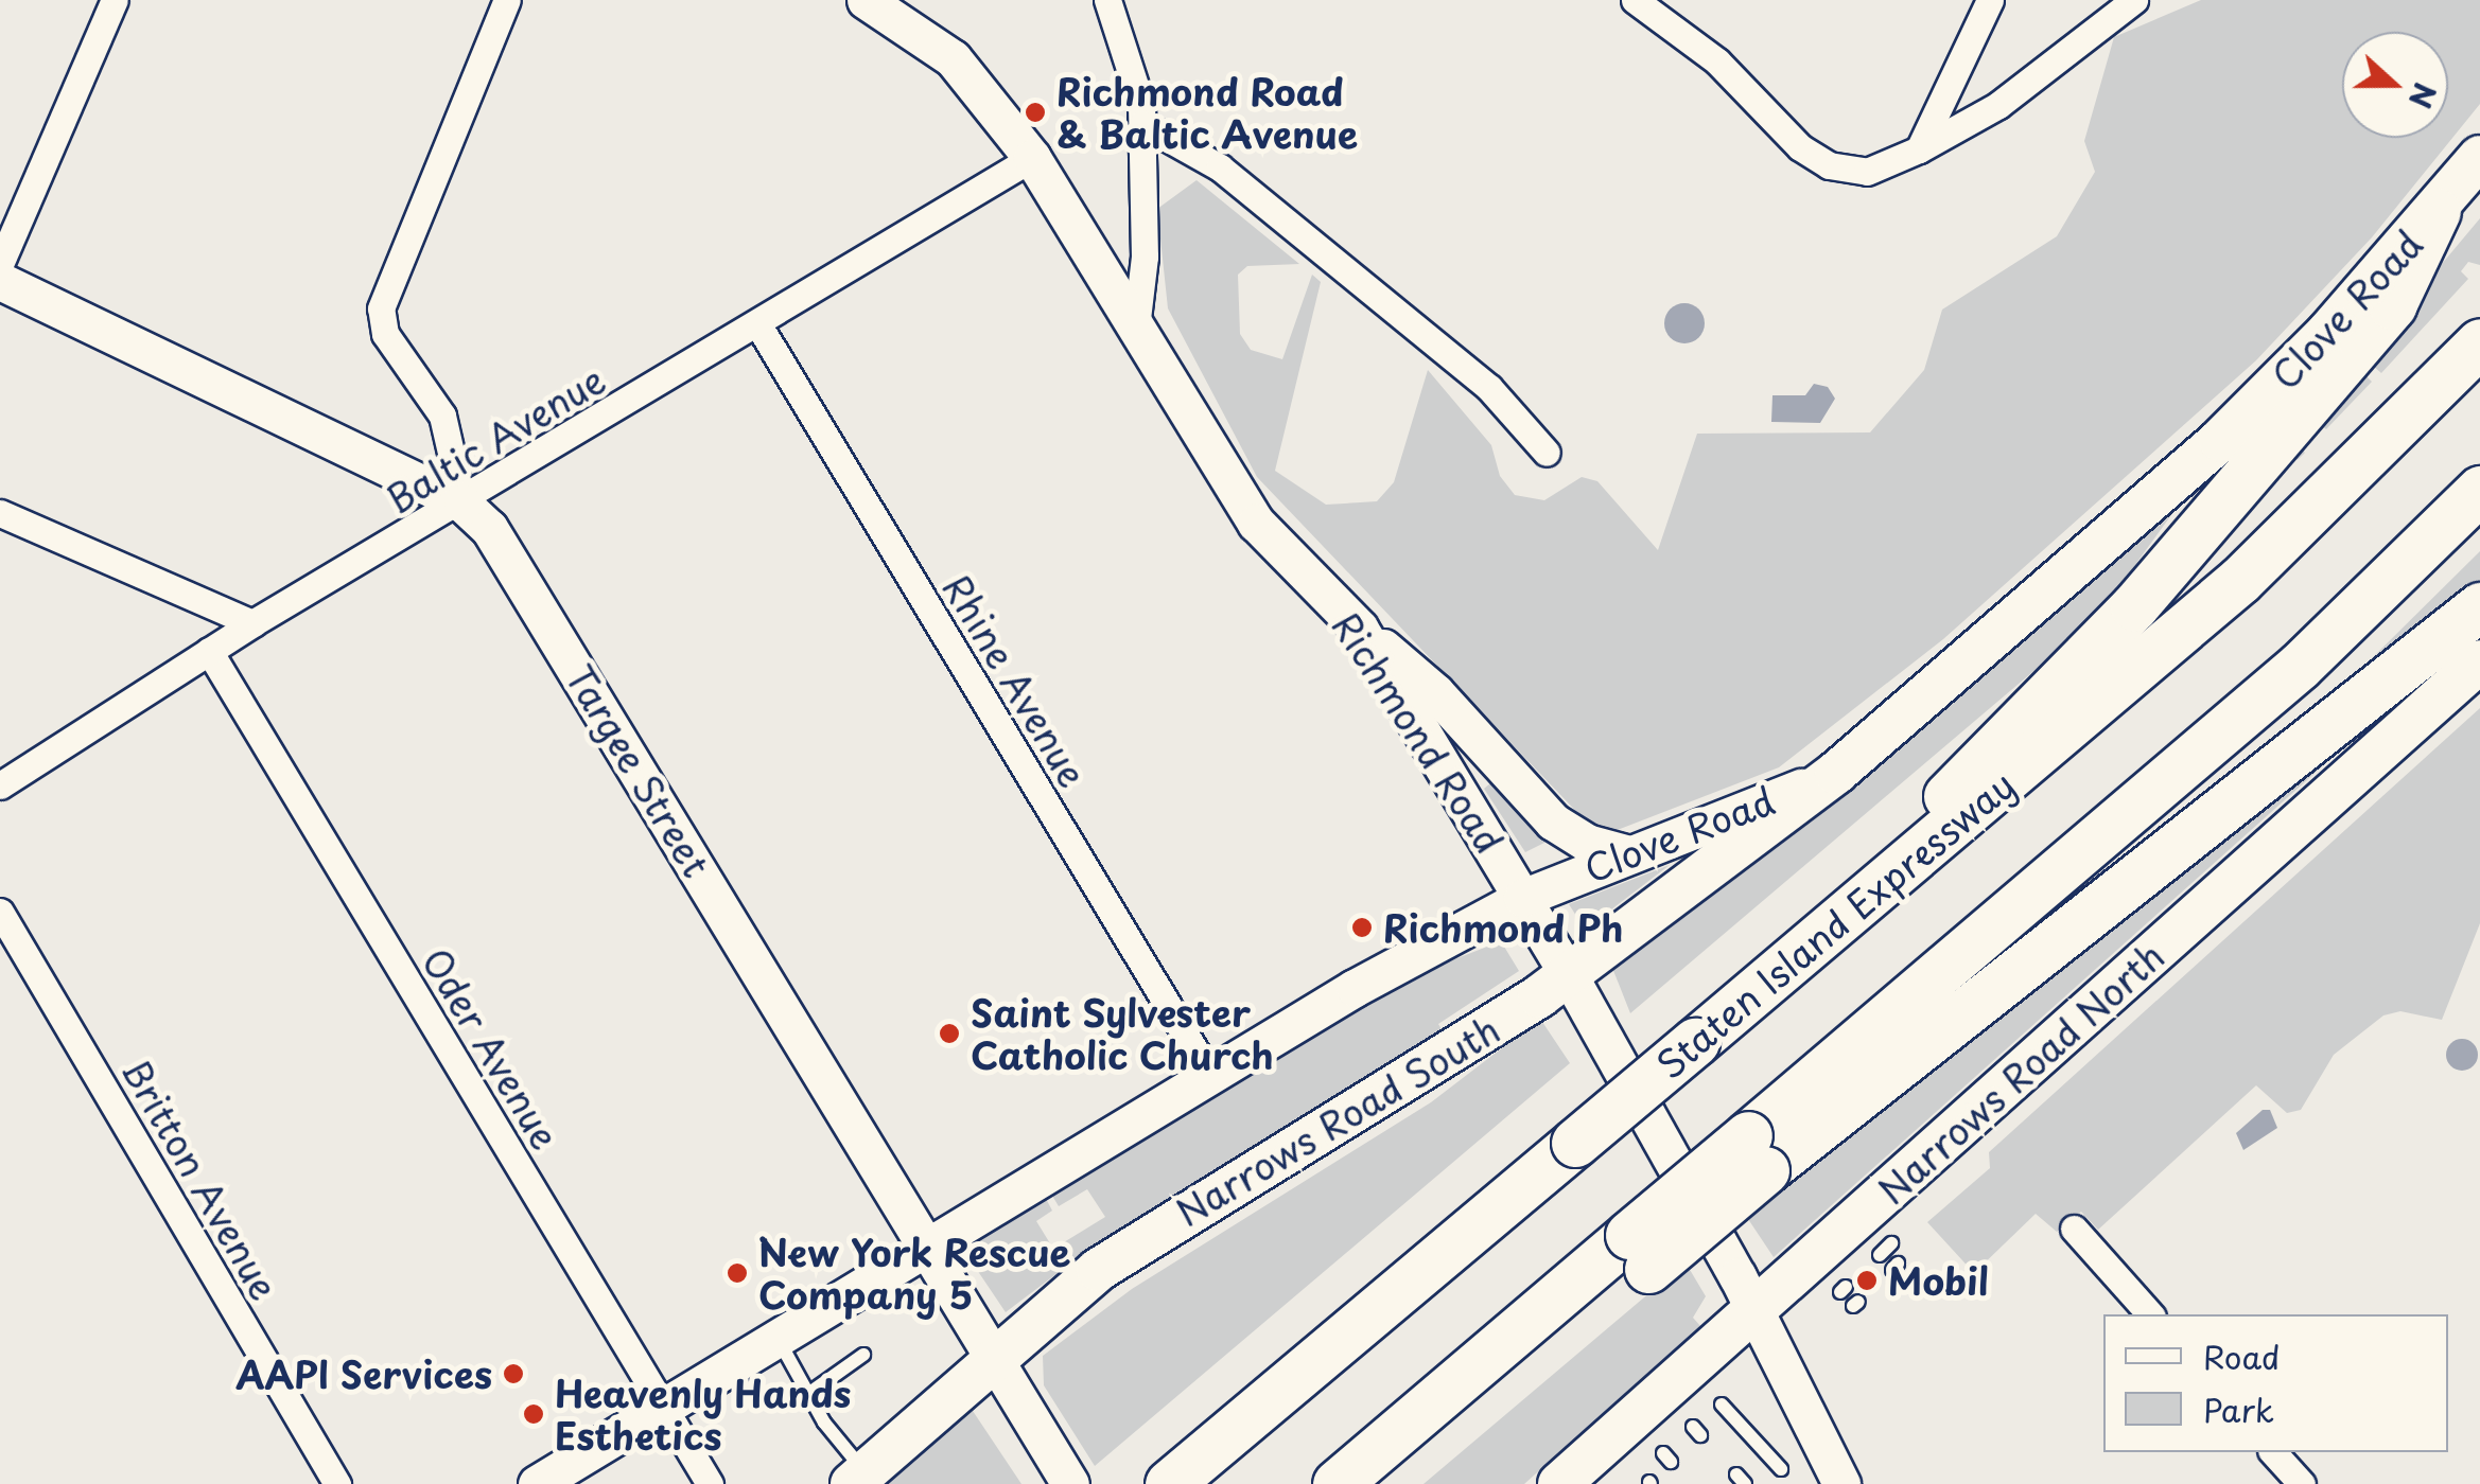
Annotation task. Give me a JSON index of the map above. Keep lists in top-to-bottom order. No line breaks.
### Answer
{"streets":{"highway":["Staten Island Expressway"],"main road":["Clove Road","Richmond Road","Targee Street","Narrows Road North","Narrows Road South"],"street":["Baltic Avenue","Rhine Avenue","Oder Avenue","Britton Avenue"]},"crossings":[["Clove Road","Rhine Avenue"],["Clove Road","Richmond Road"],["Clove Road","Targee Street"],["Clove Road","Oder Avenue"],["Clove Road","Narrows Road South"],["Baltic Avenue","Rhine Avenue"],["Baltic Avenue","Richmond Road"],["Baltic Avenue","Targee Street"],["Baltic Avenue","Oder Avenue"],["Richmond Road","Narrows Road North"],["Richmond Road","Narrows Road South"],["Targee Street","Narrows Road South"]],"places":["Richmond Road & Baltic Avenue","Richmond Ph","Saint Sylvester Catholic Church","New York Rescue Company 5","Mobil","AAPI Services","Heavenly Hands Esthetics"],"legend":["Road","Park"],"north":"right"}
